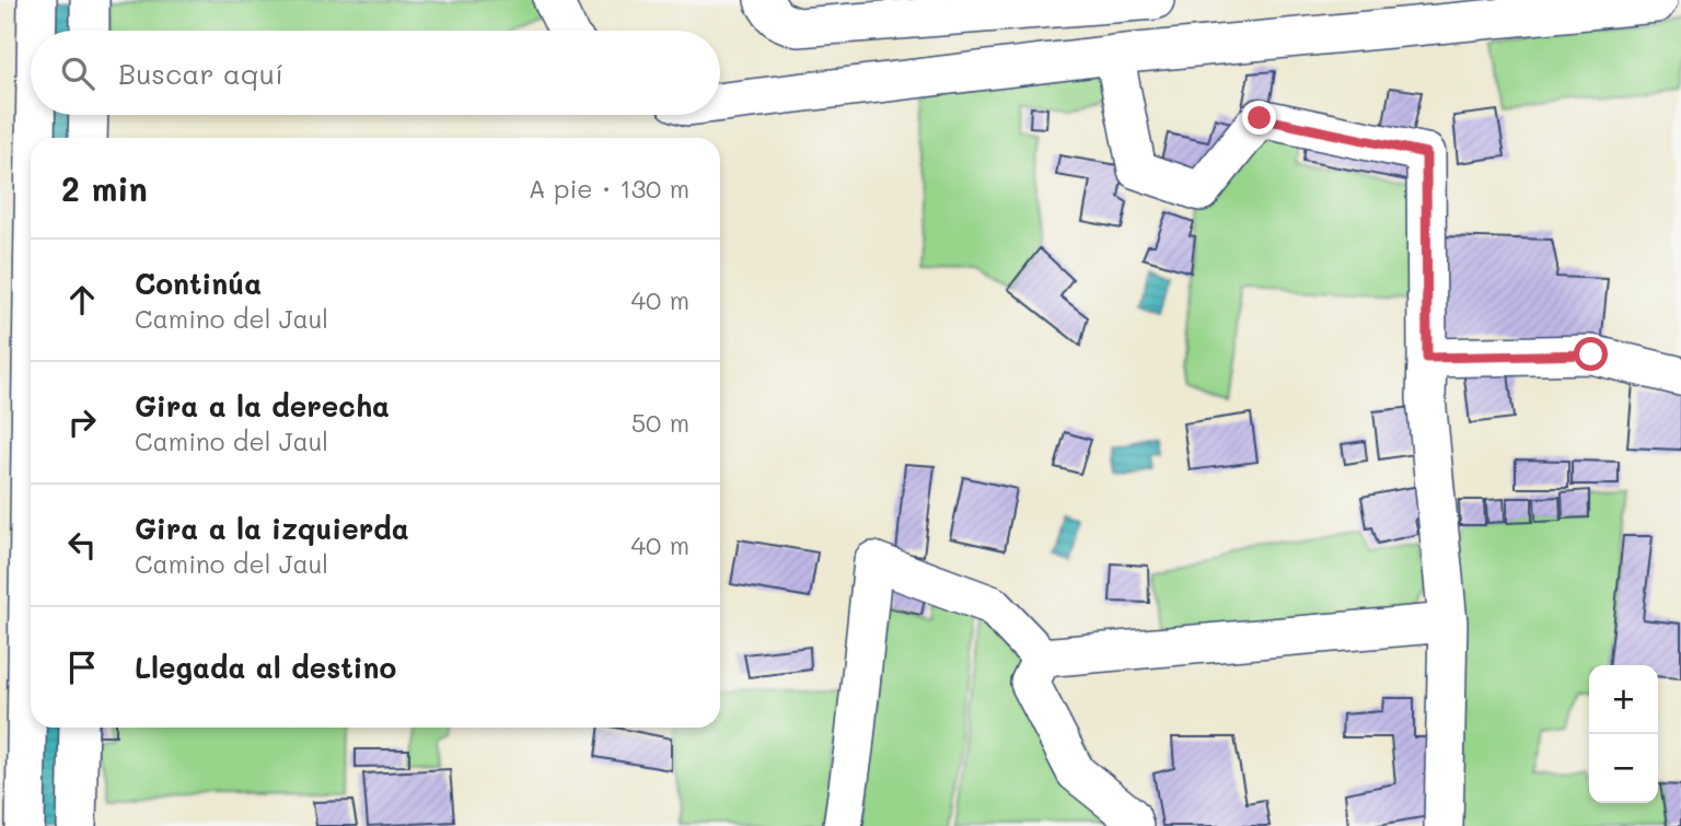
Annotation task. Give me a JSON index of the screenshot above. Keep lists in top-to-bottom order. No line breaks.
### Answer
{"page":{"search":"Buscar aquí","heading":["2 min","A pie · 130 m"],"list":[["Continúa","Camino del Jaul","40 m"],["Gira a la derecha","Camino del Jaul","50 m"],["Gira a la izquierda","Camino del Jaul","40 m"],"Llegada al destino"],"map_buttons":["+","−"]}}
